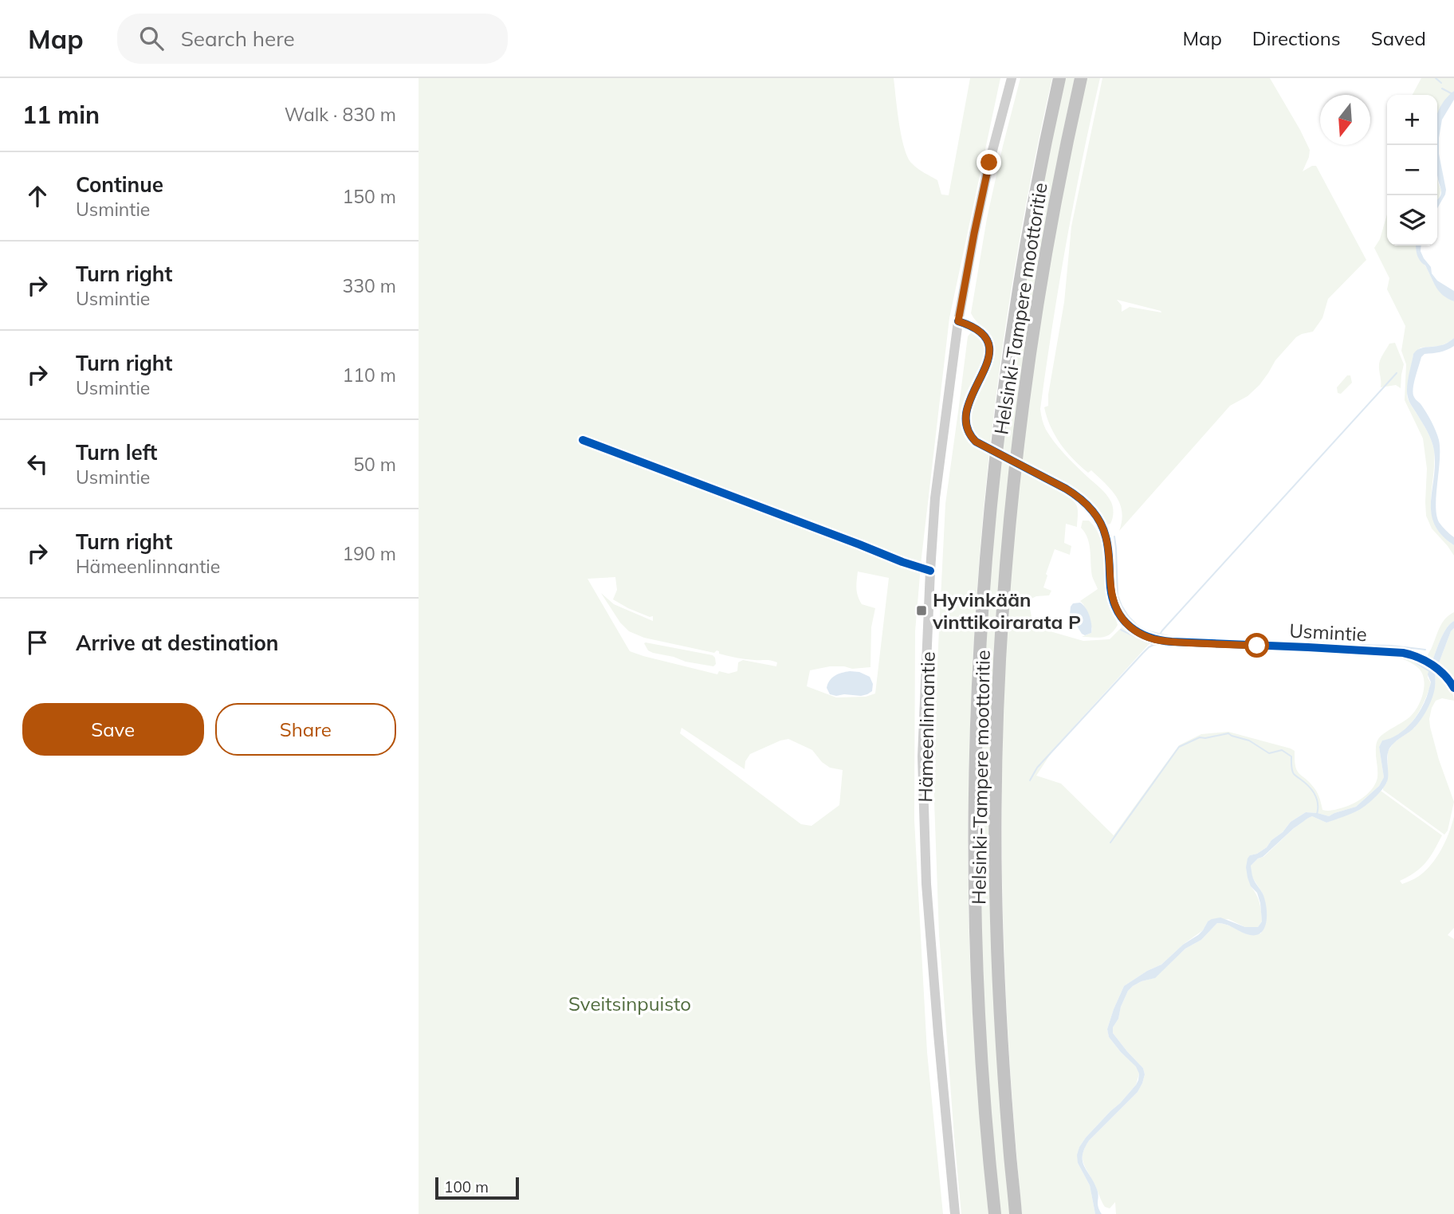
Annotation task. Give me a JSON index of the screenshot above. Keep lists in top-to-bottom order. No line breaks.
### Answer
{"streets":{"highway":["Helsinki-Tampere moottoritie"],"main road":["Hämeenlinnantie"],"street":["Usmintie"]},"crossings":[["Usmintie","Hämeenlinnantie"]],"parks":["Sveitsinpuisto"],"places":{"transit":["Hyvinkään vinttikoirarata P"]},"scale_bar":"100 m","north":"bottom","page":{"header":"Map","search":"Search here","nav":["Map","Directions","Saved"],"heading":["11 min","Walk · 830 m"],"map_buttons":["+","−"],"list":[["Continue","Usmintie","150 m"],["Turn right","Usmintie","330 m"],["Turn right","Usmintie","110 m"],["Turn left","Usmintie","50 m"],["Turn right","Hämeenlinnantie","190 m"],"Arrive at destination"],"buttons":["Save","Share"],"scale":"100 m"}}
